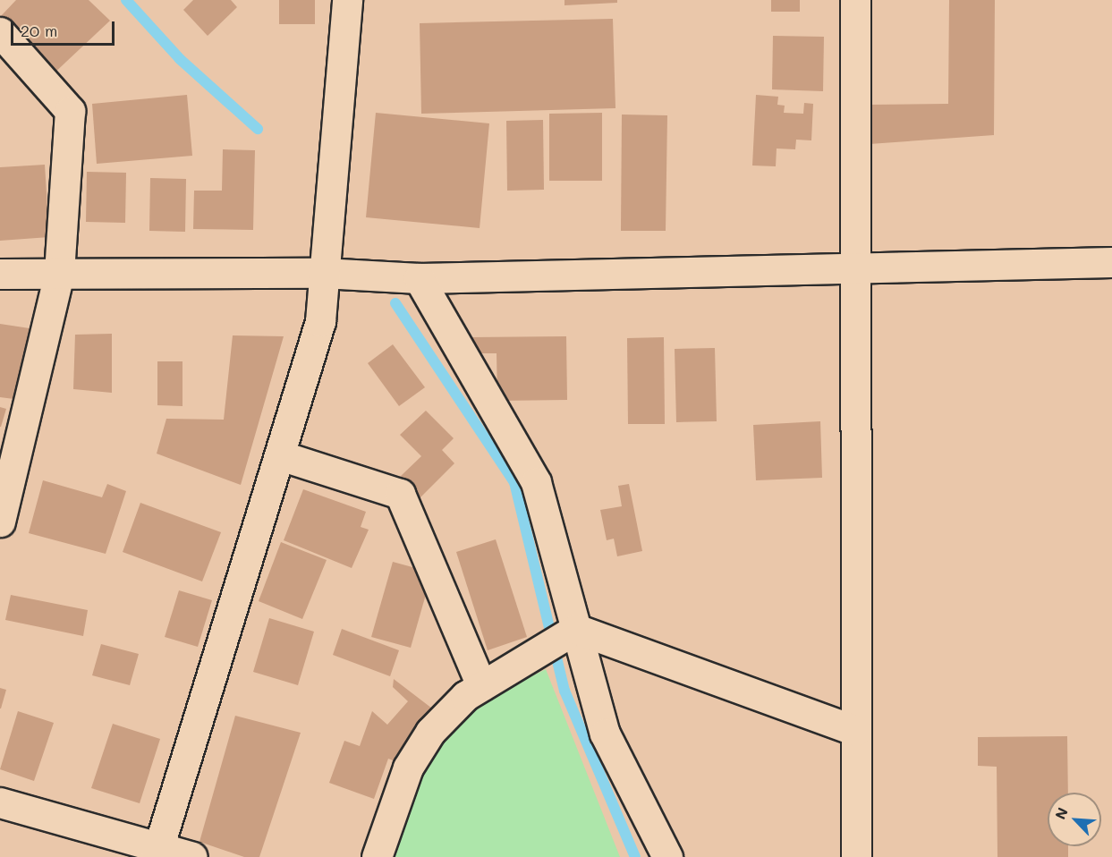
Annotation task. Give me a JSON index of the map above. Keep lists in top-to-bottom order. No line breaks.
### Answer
{"scale_bar":"20 m","north":"top left"}
